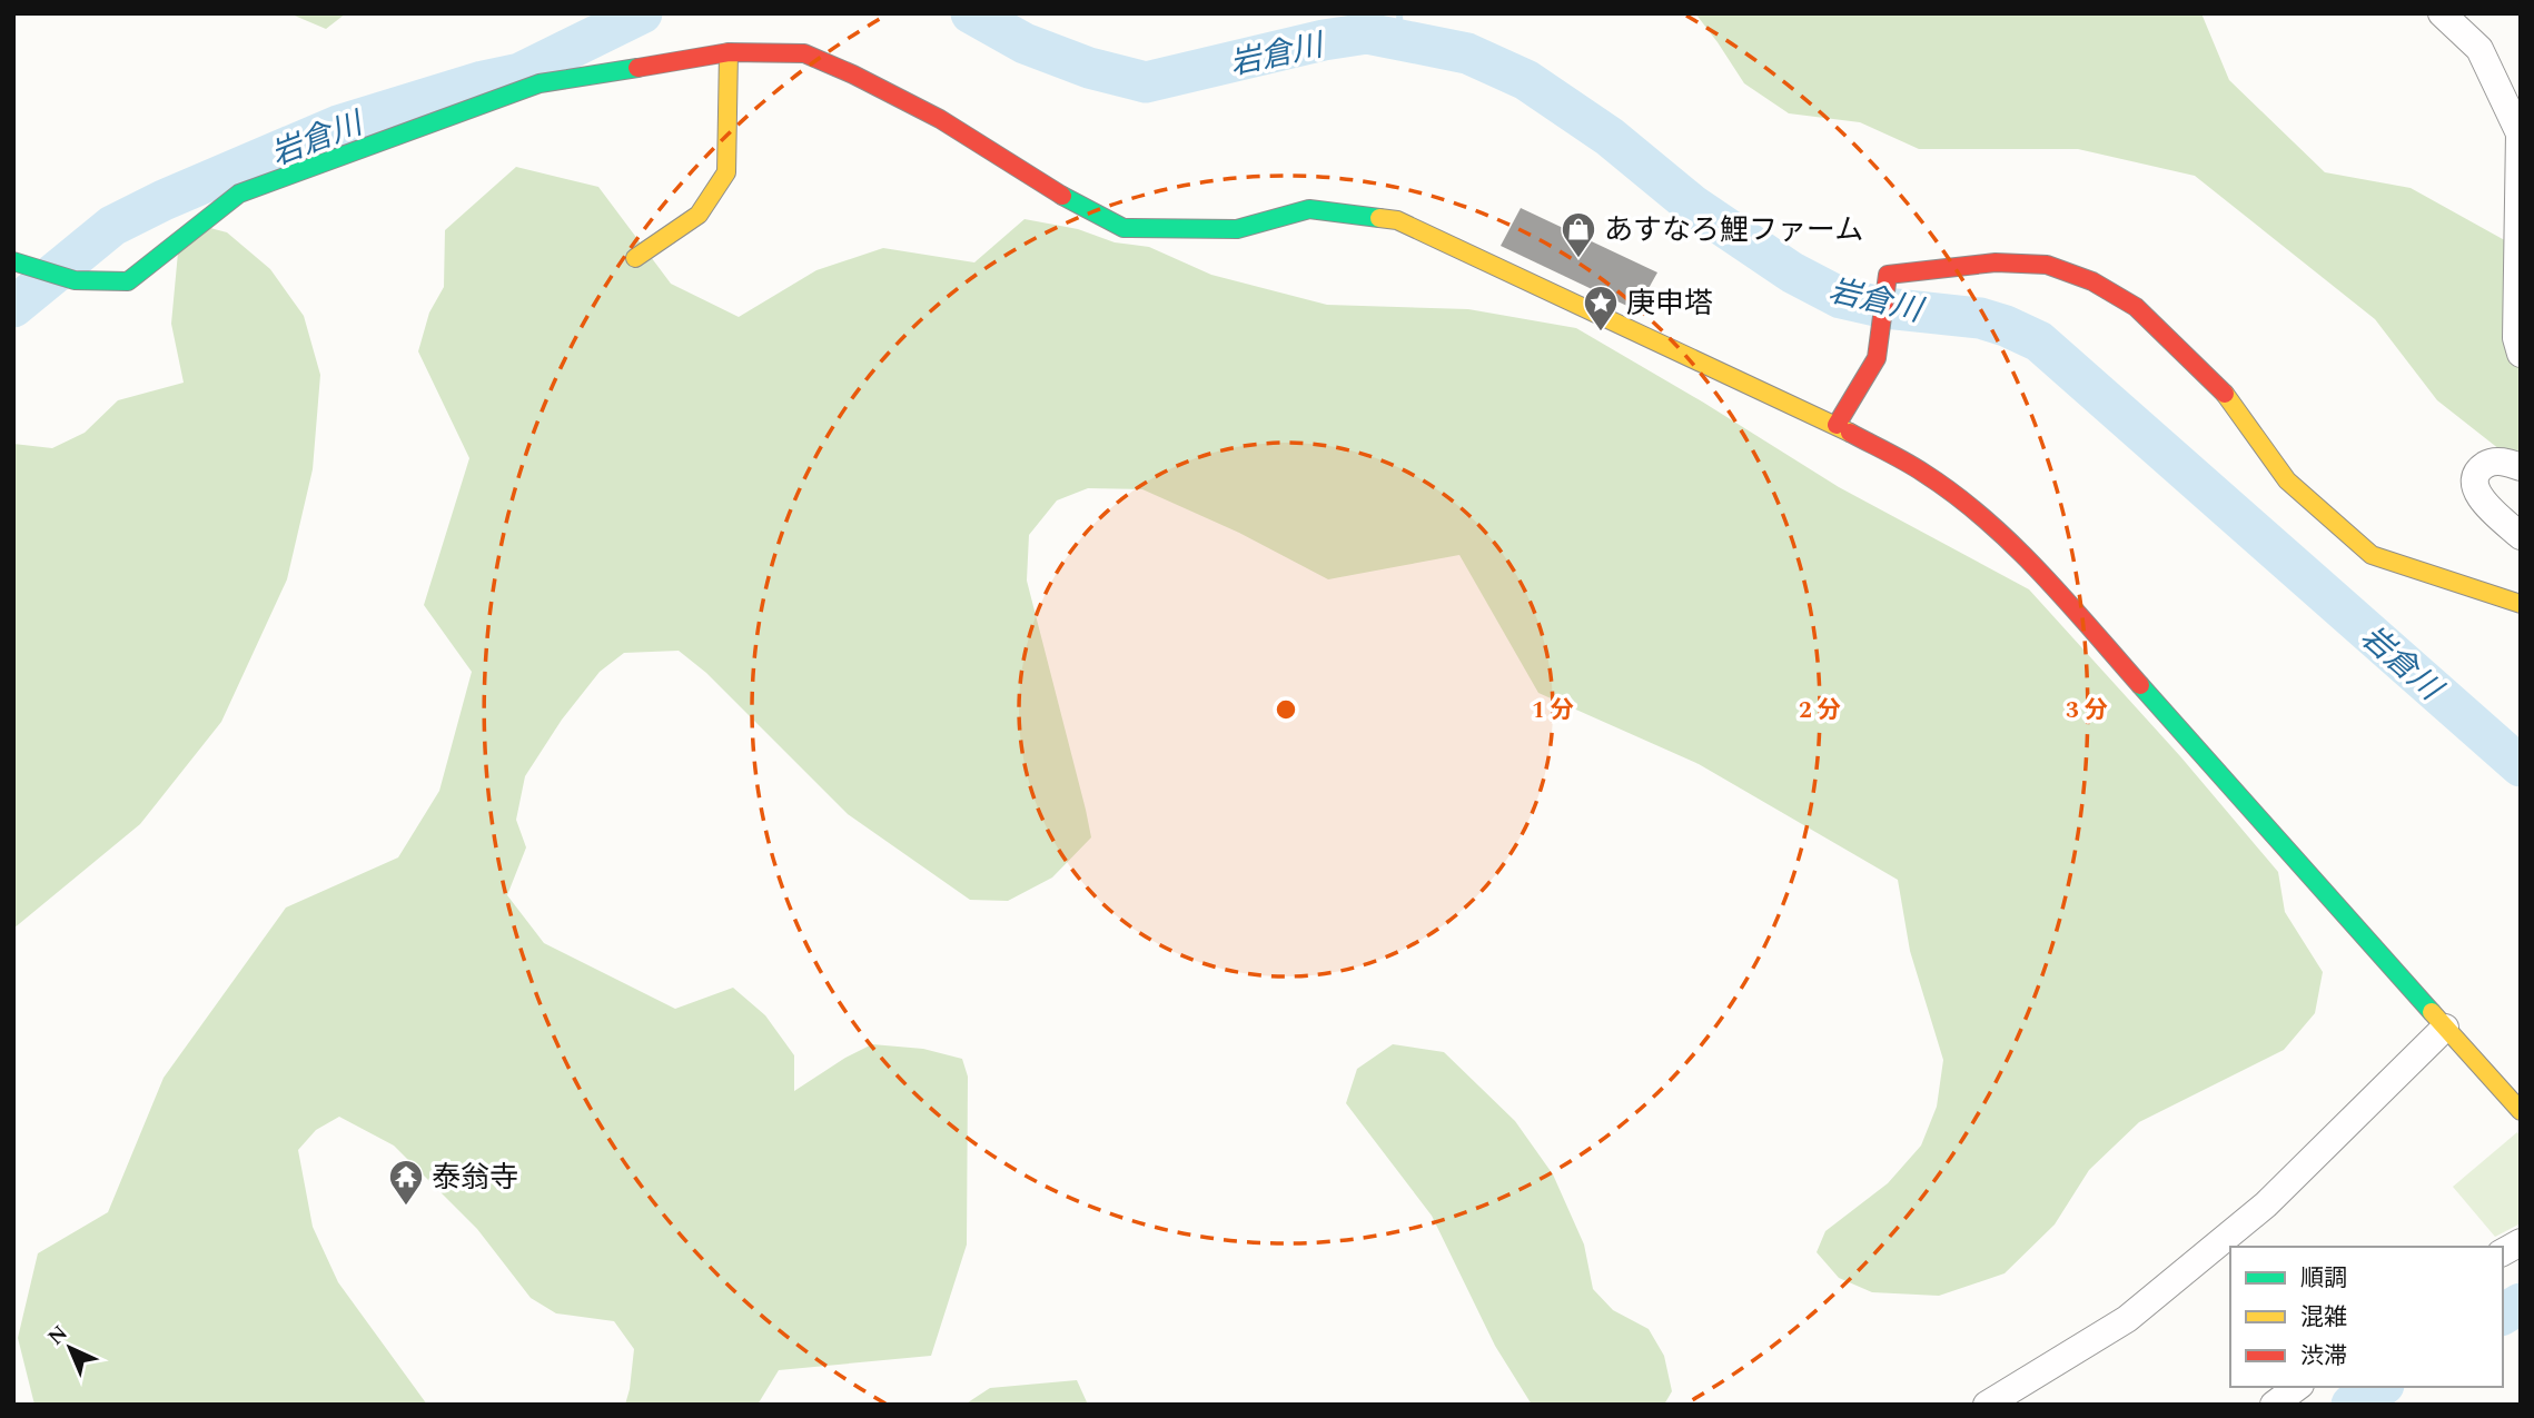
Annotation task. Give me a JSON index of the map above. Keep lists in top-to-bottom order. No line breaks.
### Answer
{"water":["岩倉川"],"places":{"shop":["あすなろ鯉ファーム"],"place":["庚申塔"],"temple":["泰翁寺"]},"legend":["順調","混雑","渋滞"],"north":"top left","rings":["1 分","2 分","3 分"]}
